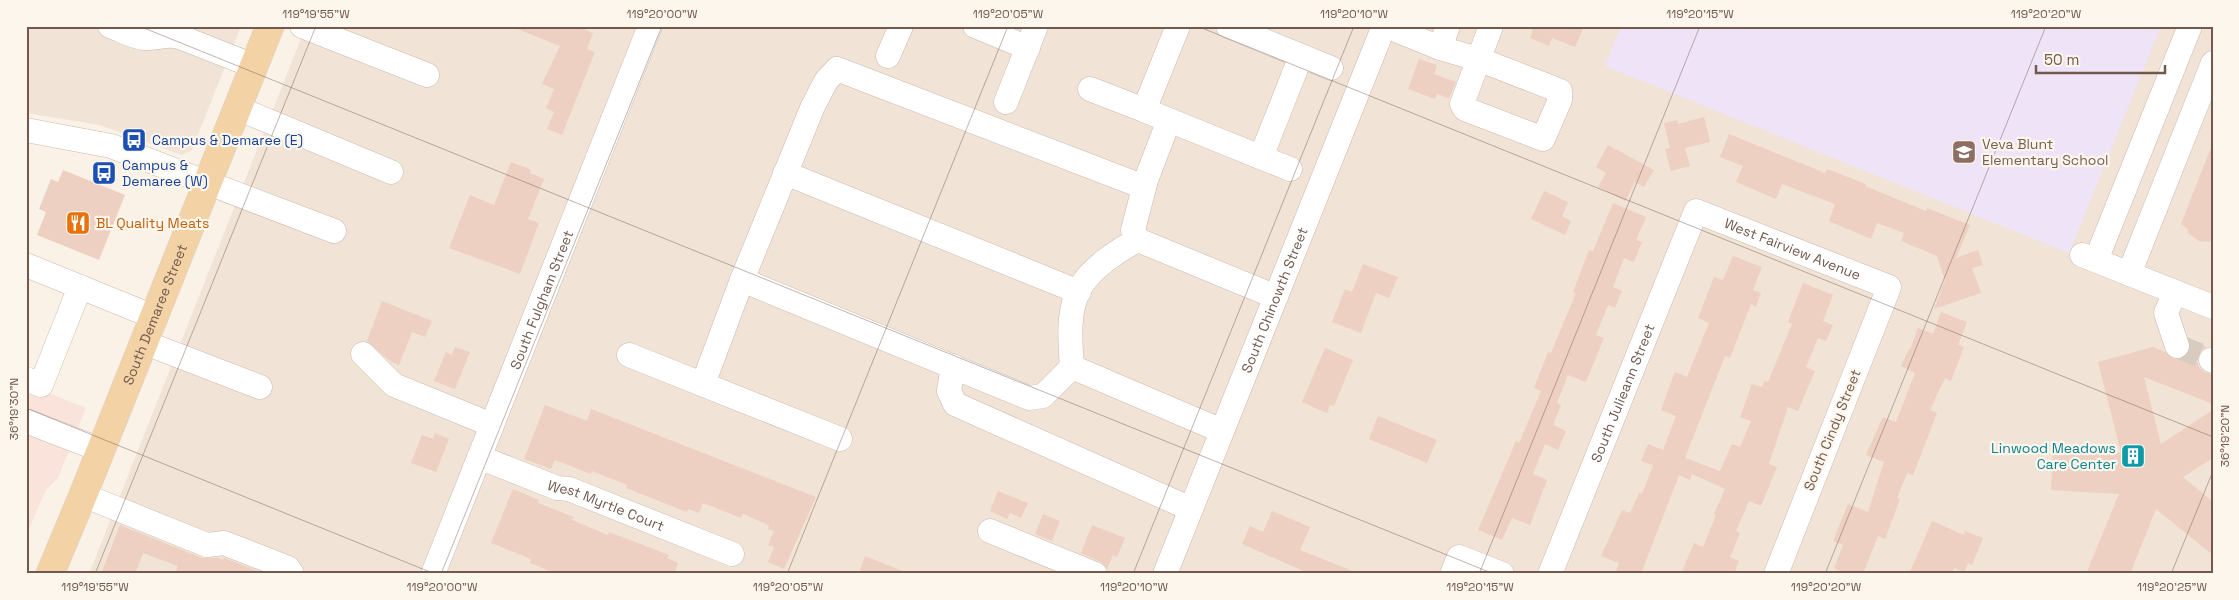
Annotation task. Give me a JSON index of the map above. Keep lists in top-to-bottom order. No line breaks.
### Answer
{"streets":{"main road":["South Demaree Street"],"street":["West Fairview Avenue","South Fulgham Street","South Chinowth Street","South Julieann Street","South Cindy Street","West Myrtle Court"]},"crossings":[["West Fairview Avenue","South Julieann Street"],["West Fairview Avenue","South Cindy Street"],["South Fulgham Street","West Myrtle Court"]],"places":{"bus stop":["Campus & Demaree (E)","Campus & Demaree (W)"],"school or university":["Veva Blunt Elementary School"],"restaurant":["BL Quality Meats"],"building":["Linwood Meadows Care Center"]},"scale_bar":"50 m","coordinates":["119°19'55\"W","119°20'00\"W","119°20'05\"W","119°20'10\"W","119°20'15\"W","119°20'20\"W","36°19'30\"N","36°19'20\"N","119°20'25\"W"]}
